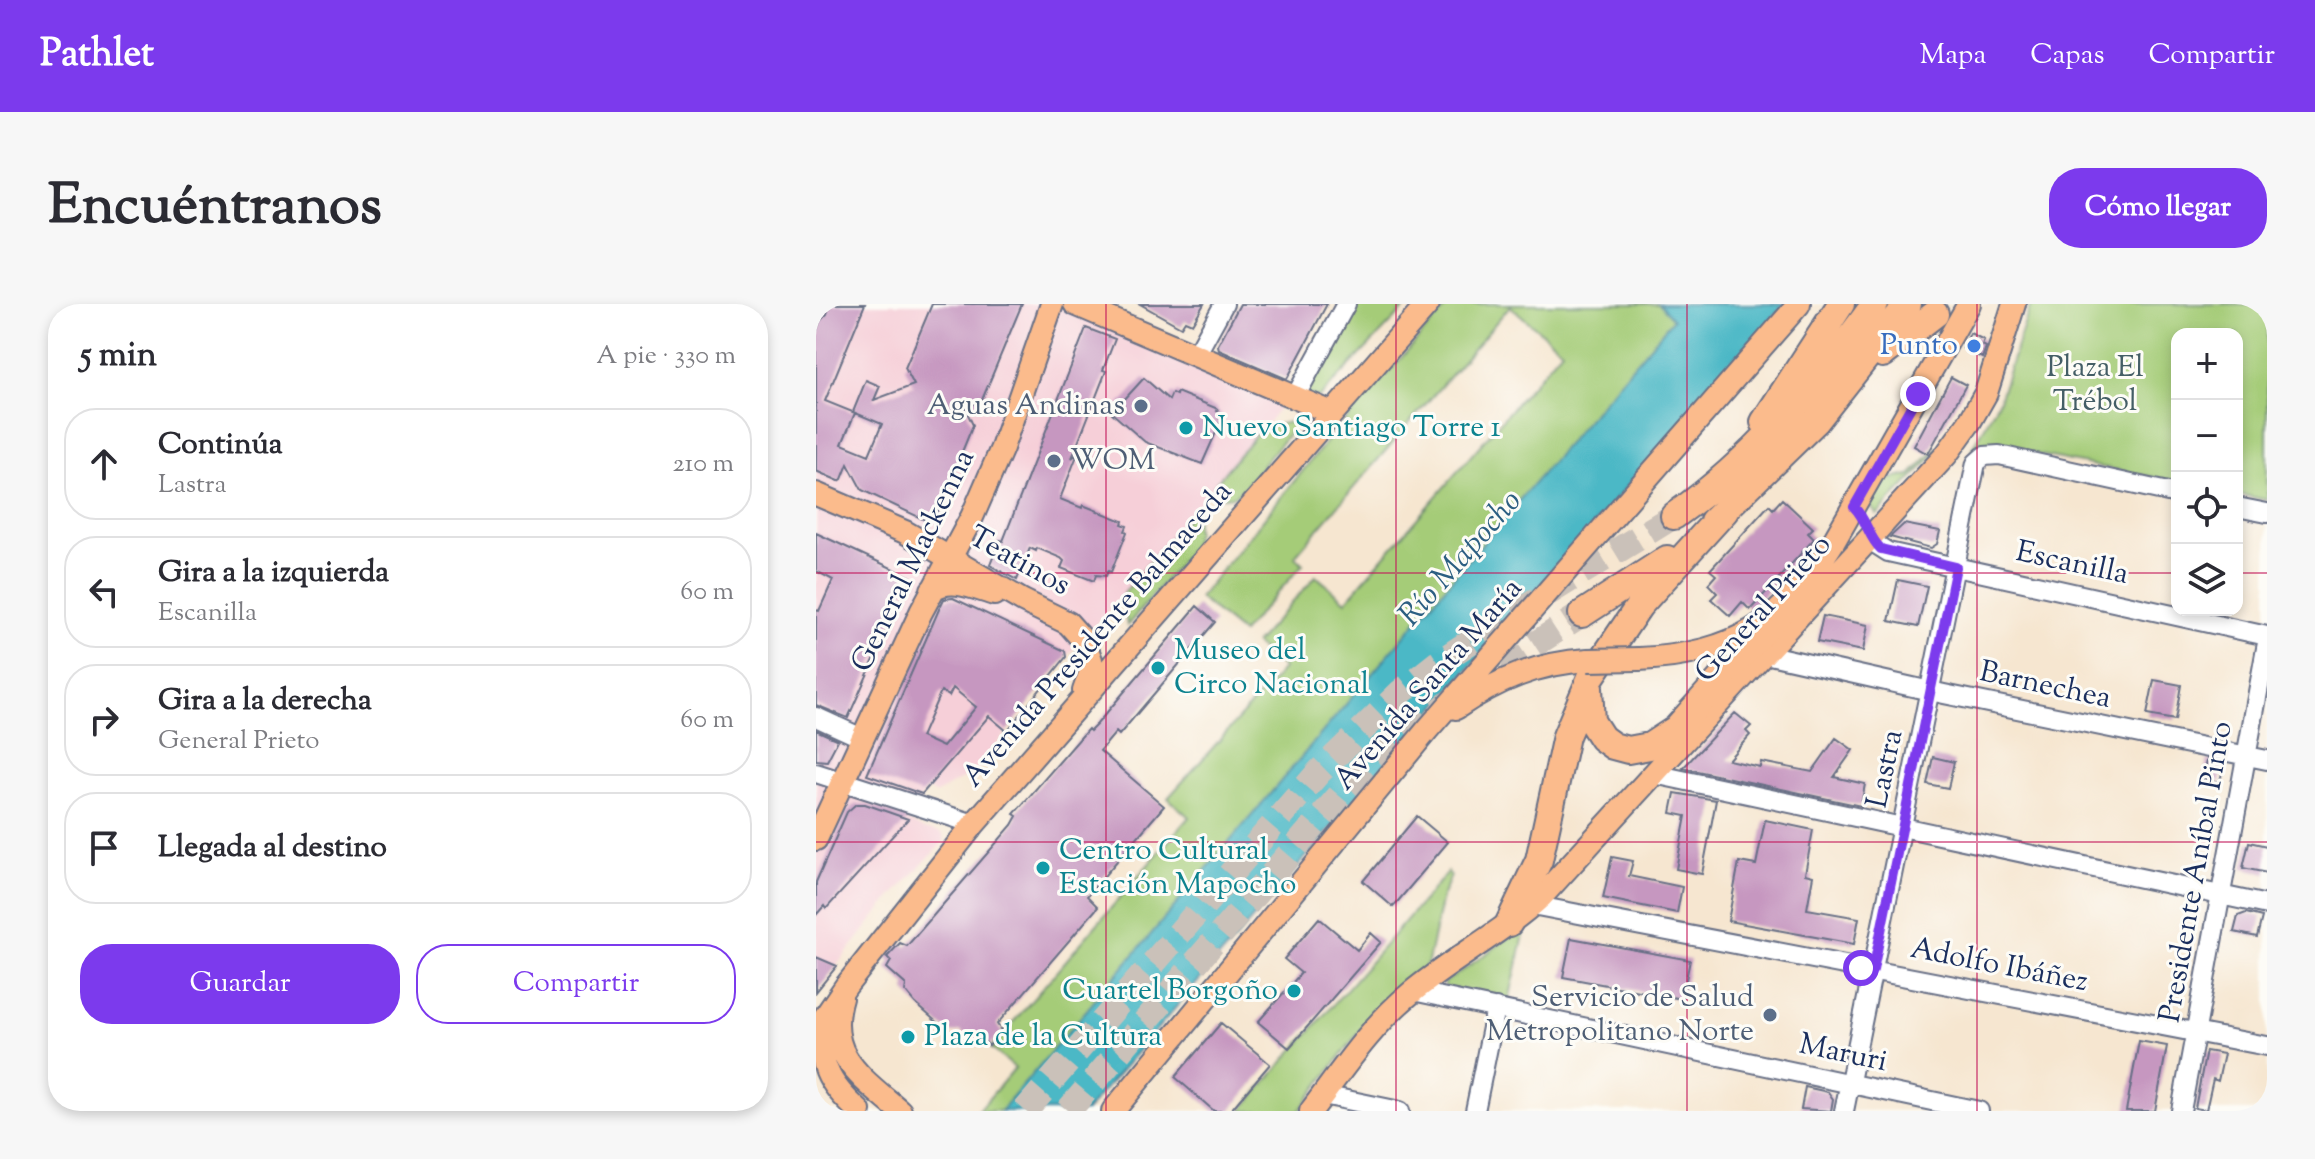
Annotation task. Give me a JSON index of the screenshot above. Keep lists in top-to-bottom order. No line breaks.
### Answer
{"streets":{"main road":["General Mackenna","Teatinos","General Prieto","Avenida Presidente Balmaceda","Avenida Santa María"],"street":["Escanilla","Barnechea","Lastra","Presidente Aníbal Pinto","Adolfo Ibáñez","Maruri"]},"crossings":[["General Mackenna","Teatinos"],["Teatinos","Avenida Presidente Balmaceda"],["Escanilla","General Prieto"],["Escanilla","Lastra"],["General Prieto","Avenida Santa María"],["General Prieto","Barnechea"],["General Prieto","Adolfo Ibáñez"],["General Prieto","Maruri"],["Barnechea","Lastra"],["Barnechea","Presidente Aníbal Pinto"],["Lastra","Adolfo Ibáñez"],["Lastra","Maruri"],["Presidente Aníbal Pinto","Adolfo Ibáñez"]],"water":["Río Mapocho"],"parks":["Plaza El Trébol"],"places":["Punto","Aguas Andinas","Nuevo Santiago Torre 1","WOM","Museo del Circo Nacional","Centro Cultural Estación Mapocho","Cuartel Borgoño","Servicio de Salud Metropolitano Norte","Plaza de la Cultura"],"page":{"header":"Pathlet","nav":["Mapa","Capas","Compartir"],"title":"Encuéntranos","buttons":["Cómo llegar",["Guardar","Compartir"]],"heading":["5 min","A pie · 330 m"],"map_buttons":["+","−"],"list":[["Continúa","Lastra","210 m"],["Gira a la izquierda","Escanilla","60 m"],["Gira a la derecha","General Prieto","60 m"],"Llegada al destino"]}}
